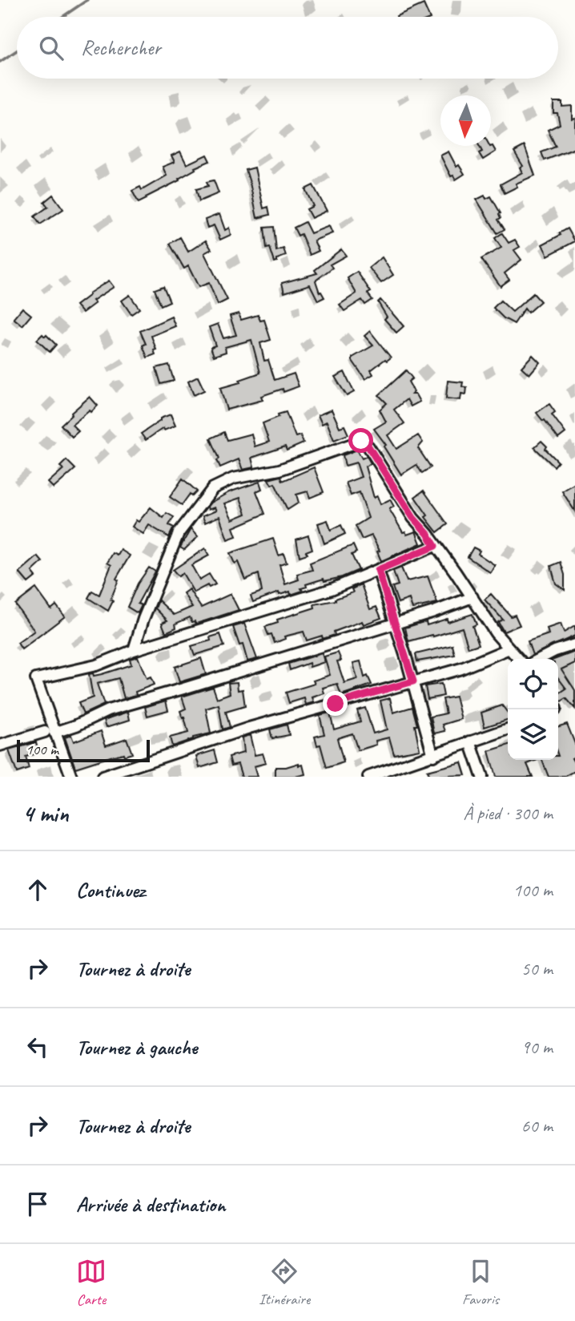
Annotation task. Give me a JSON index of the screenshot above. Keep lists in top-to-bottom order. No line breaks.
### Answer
{"scale_bar":"100 m","north":"bottom","page":{"search":"Rechercher","scale":"100 m","heading":["4 min","À pied · 300 m"],"list":[["Continuez","100 m"],["Tournez à droite","50 m"],["Tournez à gauche","90 m"],["Tournez à droite","60 m"],"Arrivée à destination"],"nav":["Carte","Itinéraire","Favoris"]}}
